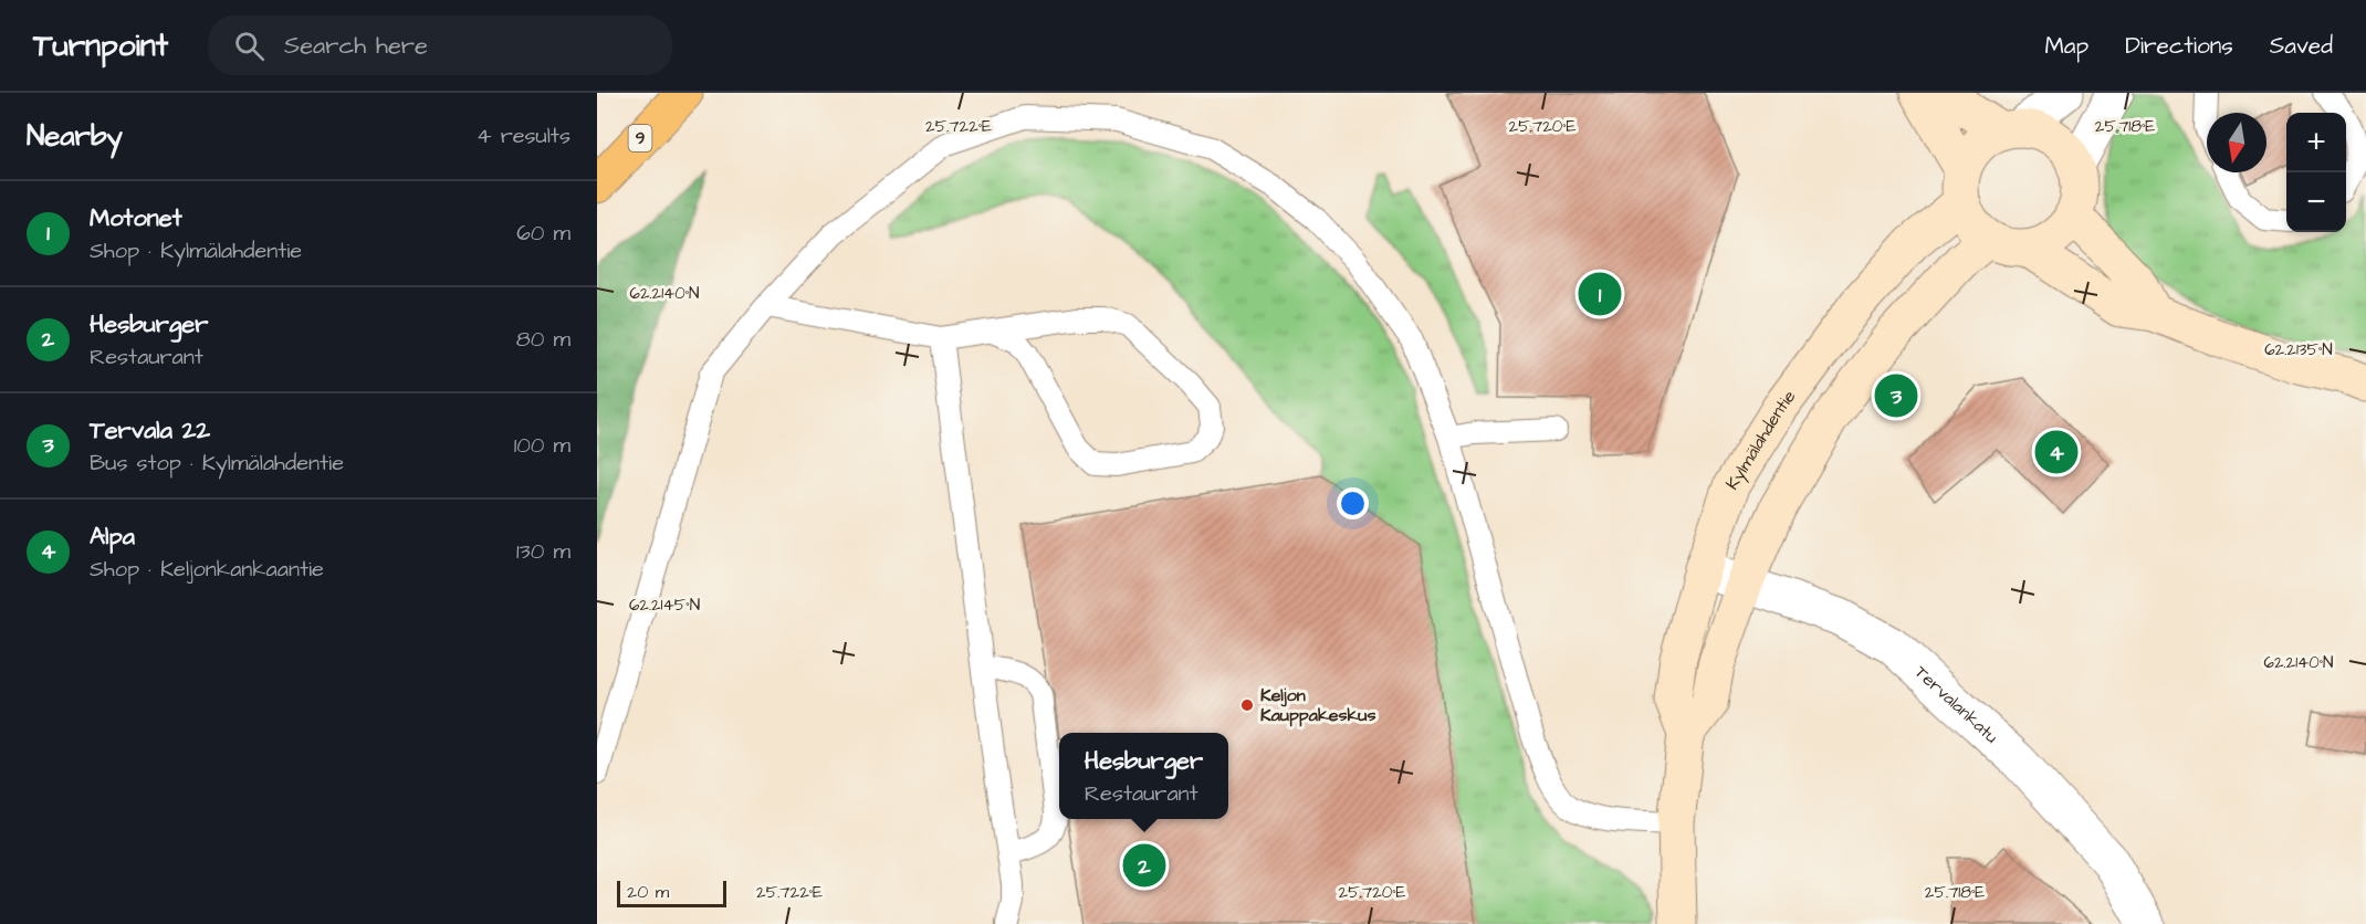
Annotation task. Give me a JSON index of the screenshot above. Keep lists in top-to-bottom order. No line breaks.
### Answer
{"streets":{"highway":["9"],"street":["Kylmälahdentie","Tervalankatu"]},"crossings":[["Kylmälahdentie","Tervalankatu"]],"places":["Keljon Kauppakeskus"],"scale_bar":"20 m","north":"bottom","page":{"header":"Turnpoint","search":"Search here","nav":["Map","Directions","Saved"],"heading":["Nearby","4 results"],"map_buttons":["+","−"],"list":[{"mark":"1","name":"Motonet","note":"Shop · Kylmälahdentie","value":"60 m"},{"mark":"2","name":"Hesburger","note":"Restaurant","value":"80 m"},{"mark":"3","name":"Tervala 22","note":"Bus stop · Kylmälahdentie","value":"100 m"},{"mark":"4","name":"Alpa","note":"Shop · Keljonkankaantie","value":"130 m"}],"pins":["1","3","4","2"],"popup":["Hesburger","Restaurant"],"scale":"20 m"},"coordinates":["25.722°E","25.720°E","25.718°E","62.2140°N","62.2135°N","62.2145°N"]}
